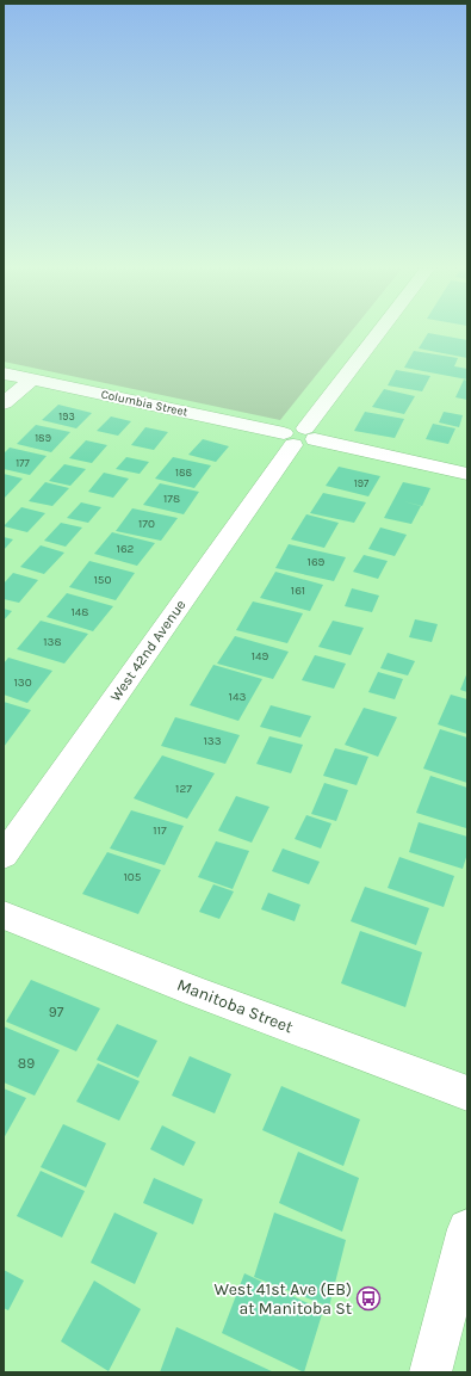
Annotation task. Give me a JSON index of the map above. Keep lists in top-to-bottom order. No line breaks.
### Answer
{"streets":{"street":["Columbia Street","West 42nd Avenue","Manitoba Street"]},"crossings":[["Columbia Street","West 42nd Avenue"]],"places":{"bus stop":["West 41st Ave (EB) at Manitoba St"]},"house_numbers":["193","189","177","188","197","178","170","162","169","150","161","148","138","149","130","143","133","127","117","105","97","89"]}
